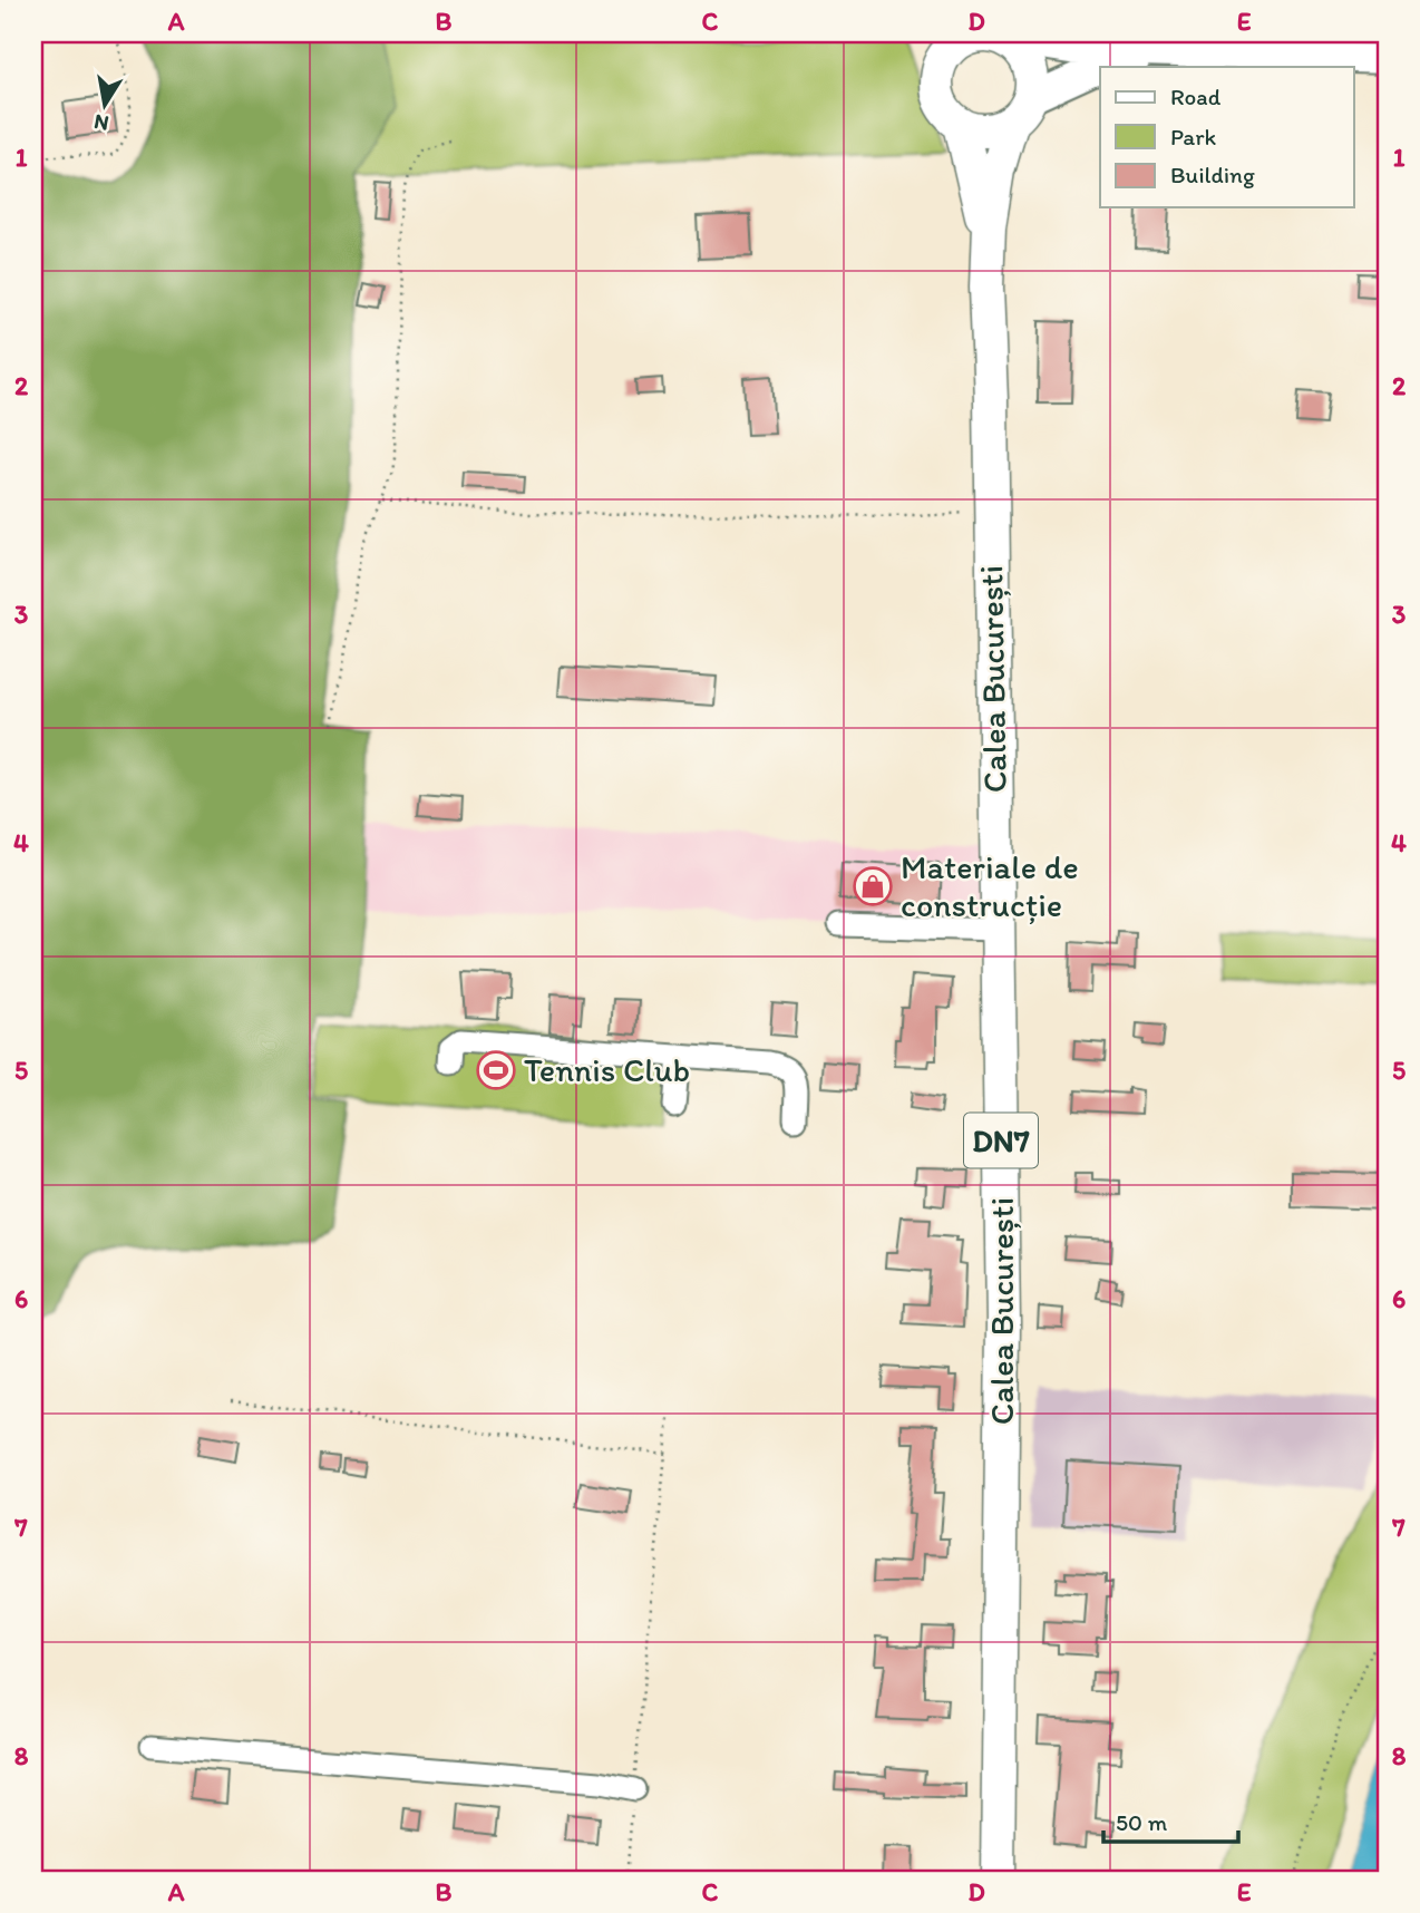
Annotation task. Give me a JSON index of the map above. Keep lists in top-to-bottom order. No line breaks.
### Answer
{"streets":{"highway":["Calea București","DN7"]},"crossings":[["Calea București","DN7"]],"places":{"shop":["Materiale de construcție"],"sports":["Tennis Club"]},"legend":["Road","Park","Building"],"scale_bar":"50 m","north":"bottom","grid":{"columns":["A","B","C","D","E"],"rows":["1","2","3","4","5","6","7","8"]}}
